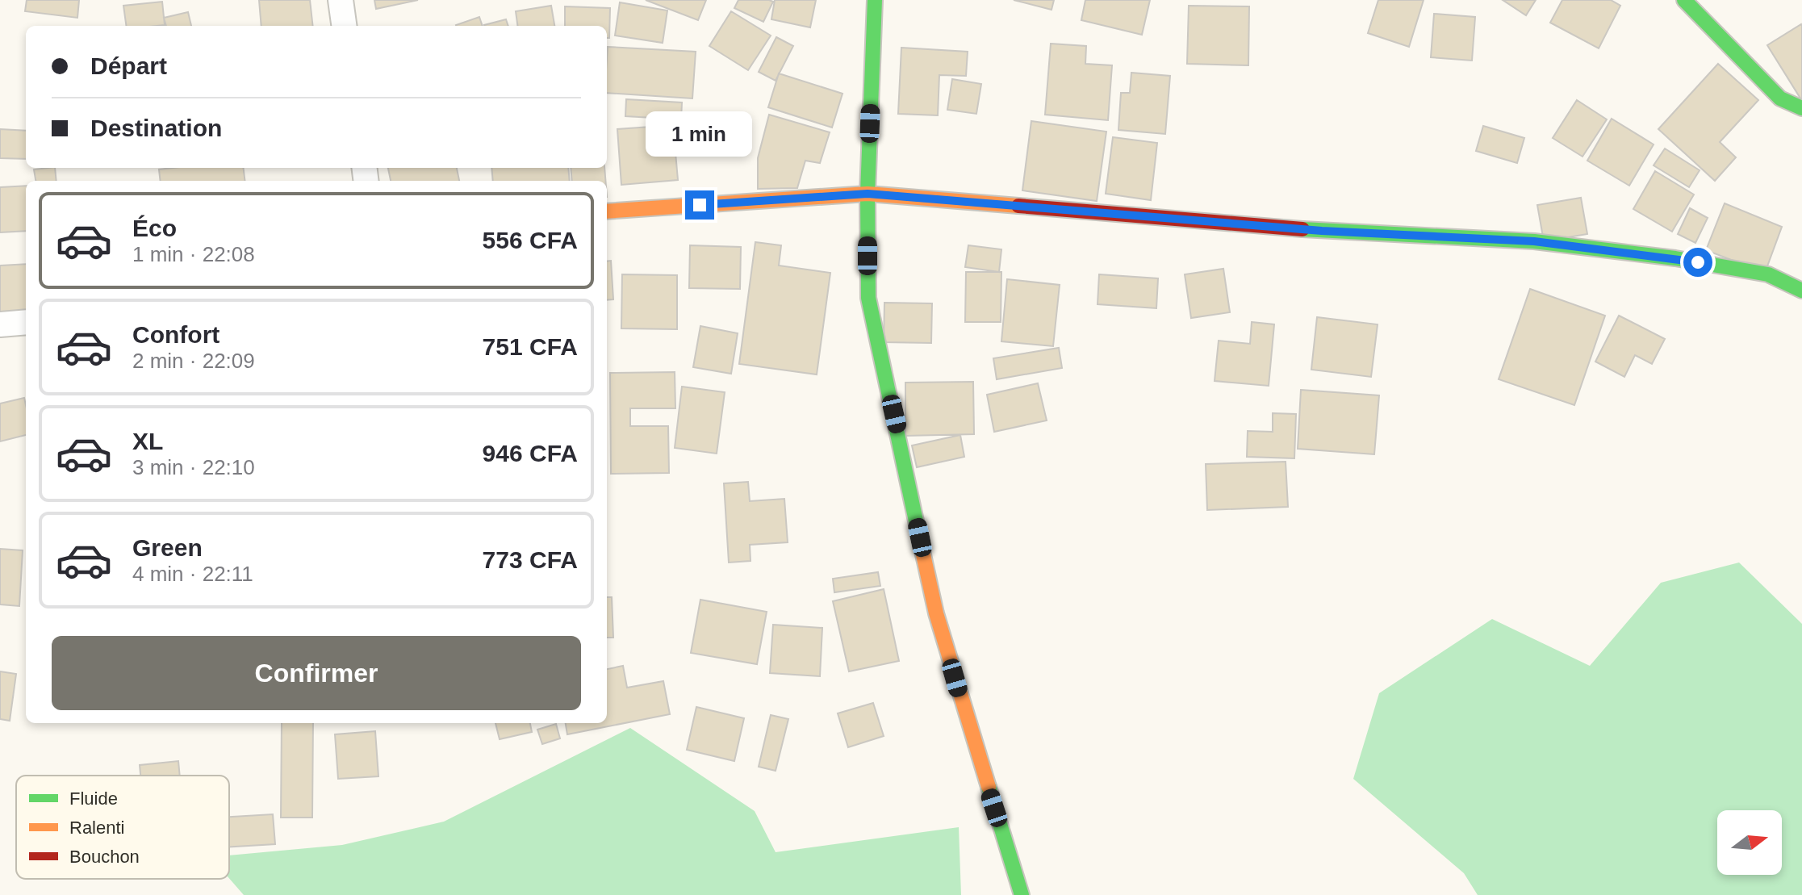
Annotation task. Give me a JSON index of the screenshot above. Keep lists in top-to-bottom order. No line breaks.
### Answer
{"legend":["Fluide","Ralenti","Bouchon"],"north":"right","page":{"banner":["Départ","Destination"],"bubble":"1 min","list":[{"name":"Éco","note":"1 min · 22:08","value":"556 CFA"},{"name":"Confort","note":"2 min · 22:09","value":"751 CFA"},{"name":"XL","note":"3 min · 22:10","value":"946 CFA"},{"name":"Green","note":"4 min · 22:11","value":"773 CFA"}],"buttons":"Confirmer"}}
